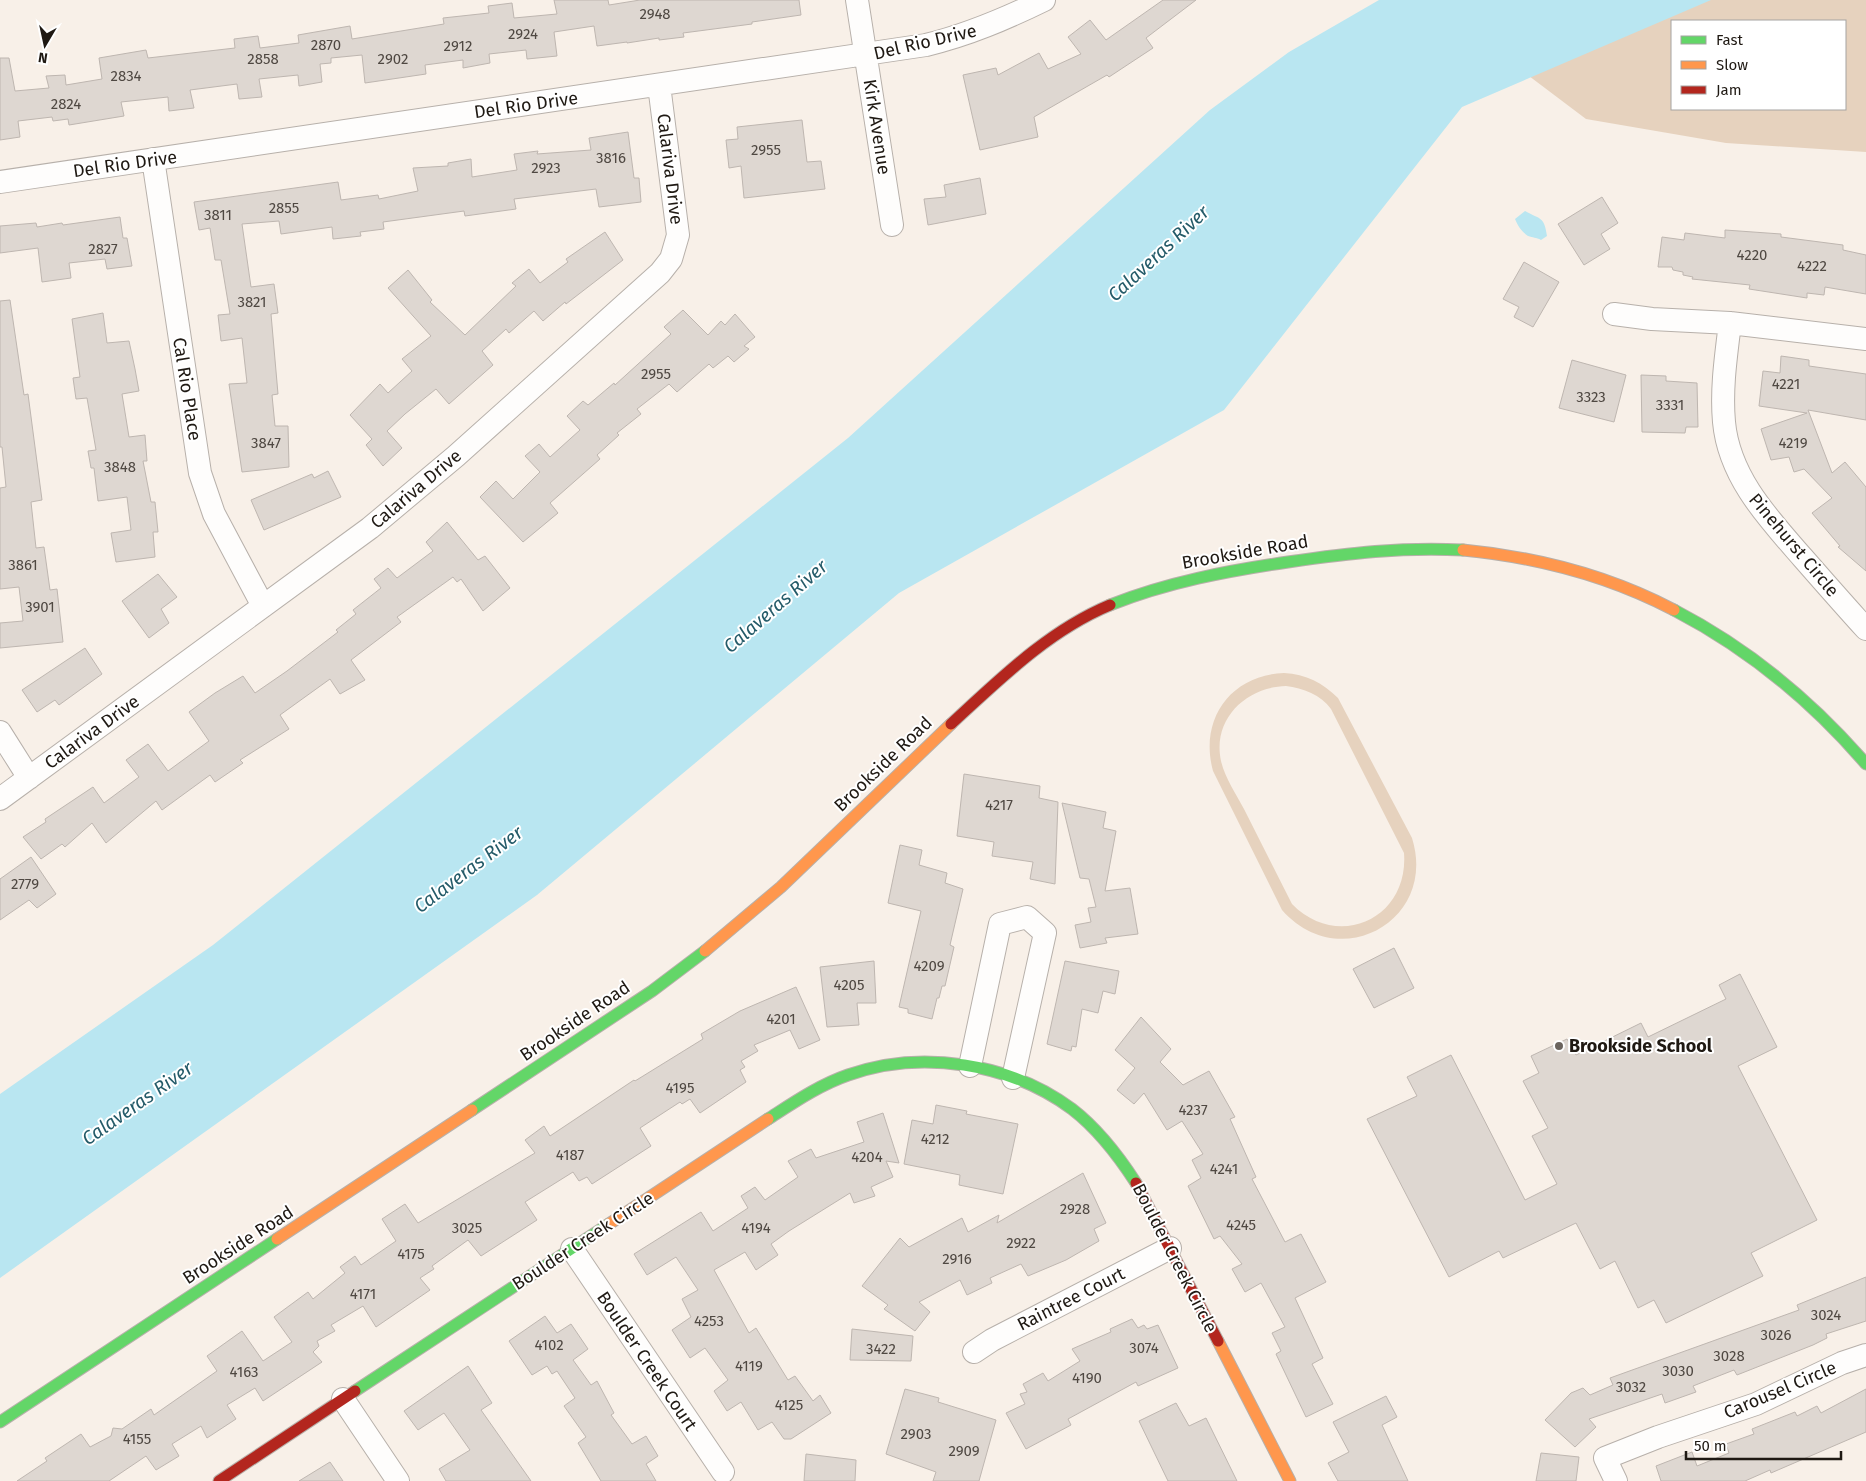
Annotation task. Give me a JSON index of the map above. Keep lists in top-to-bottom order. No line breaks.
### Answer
{"streets":{"street":["Del Rio Drive","Kirk Avenue","Calariva Drive","Cal Rio Place","Pinehurst Circle","Brookside Road","Boulder Creek Circle","Raintree Court","Boulder Creek Court","Carousel Circle"]},"crossings":[["Del Rio Drive","Kirk Avenue"],["Del Rio Drive","Calariva Drive"],["Del Rio Drive","Cal Rio Place"],["Calariva Drive","Cal Rio Place"],["Boulder Creek Circle","Raintree Court"],["Boulder Creek Circle","Boulder Creek Court"]],"water":["Calaveras River"],"places":["Brookside School"],"house_numbers":["2948","2924","2870","2912","2858","2902","2834","2824","2955","3816","2923","2855","3811","2827","4220","4222","3821","2955","4221","3323","3331","3847","4219","3848","3861","3901","4217","2779","4209","4205","4201","4195","4237","4212","4187","4204","4241","2928","4245","3025","4194","2922","4175","2916","4171","3024","4253","3026","4102","3074","3422","3028","4119","3030","4163","4190","3032","4125","2903","4155","2909"],"legend":["Fast","Slow","Jam"],"scale_bar":"50 m","north":"bottom"}
